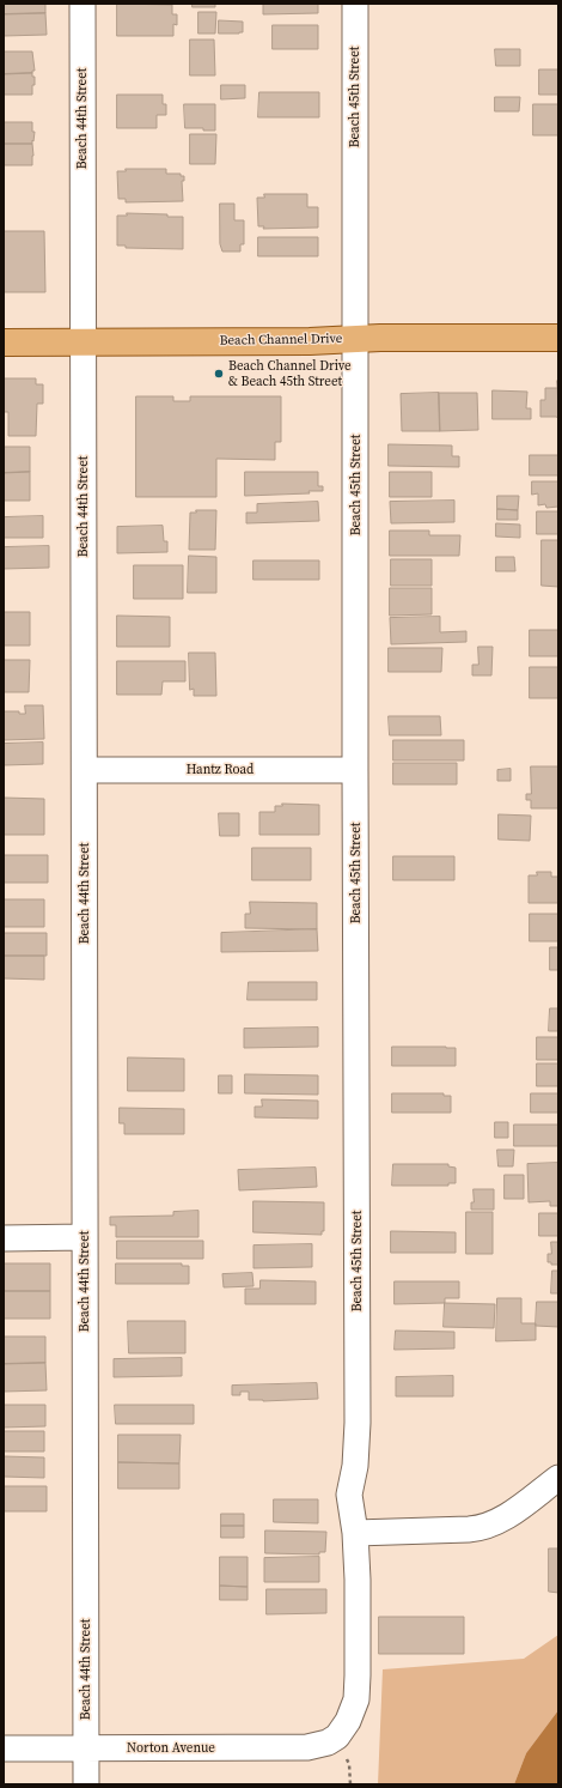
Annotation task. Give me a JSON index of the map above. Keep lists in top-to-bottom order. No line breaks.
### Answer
{"streets":{"main road":["Beach Channel Drive"],"street":["Beach 45th Street","Beach 44th Street","Hantz Road","Norton Avenue"]},"crossings":[["Beach 45th Street","Beach Channel Drive"],["Beach 45th Street","Hantz Road"],["Beach 45th Street","Norton Avenue"],["Beach 44th Street","Beach Channel Drive"],["Beach 44th Street","Hantz Road"],["Beach 44th Street","Norton Avenue"]],"places":["Beach Channel Drive & Beach 45th Street"]}
